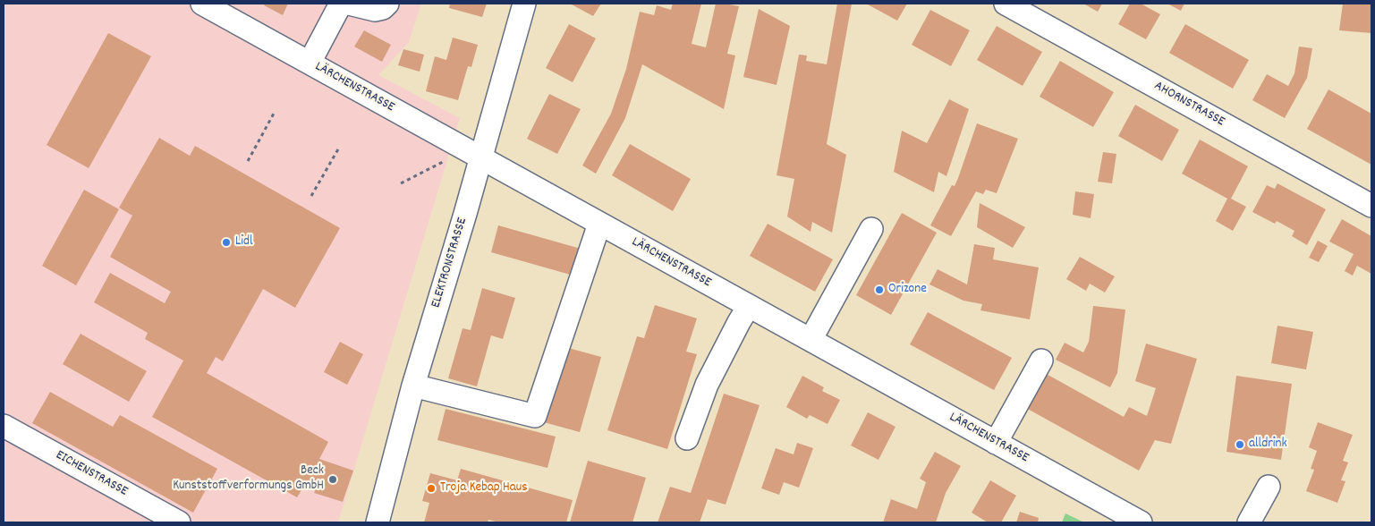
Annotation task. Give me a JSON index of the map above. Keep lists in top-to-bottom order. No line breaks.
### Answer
{"streets":{"street":["LÄRCHENSTRASSE","AHORNSTRASSE","ELEKTRONSTRASSE","EICHENSTRASSE"]},"crossings":[["LÄRCHENSTRASSE","ELEKTRONSTRASSE"]],"places":["Lidl","Orizone","alldrink","Beck Kunststoffverformungs GmbH","Troja Kebap Haus"]}
